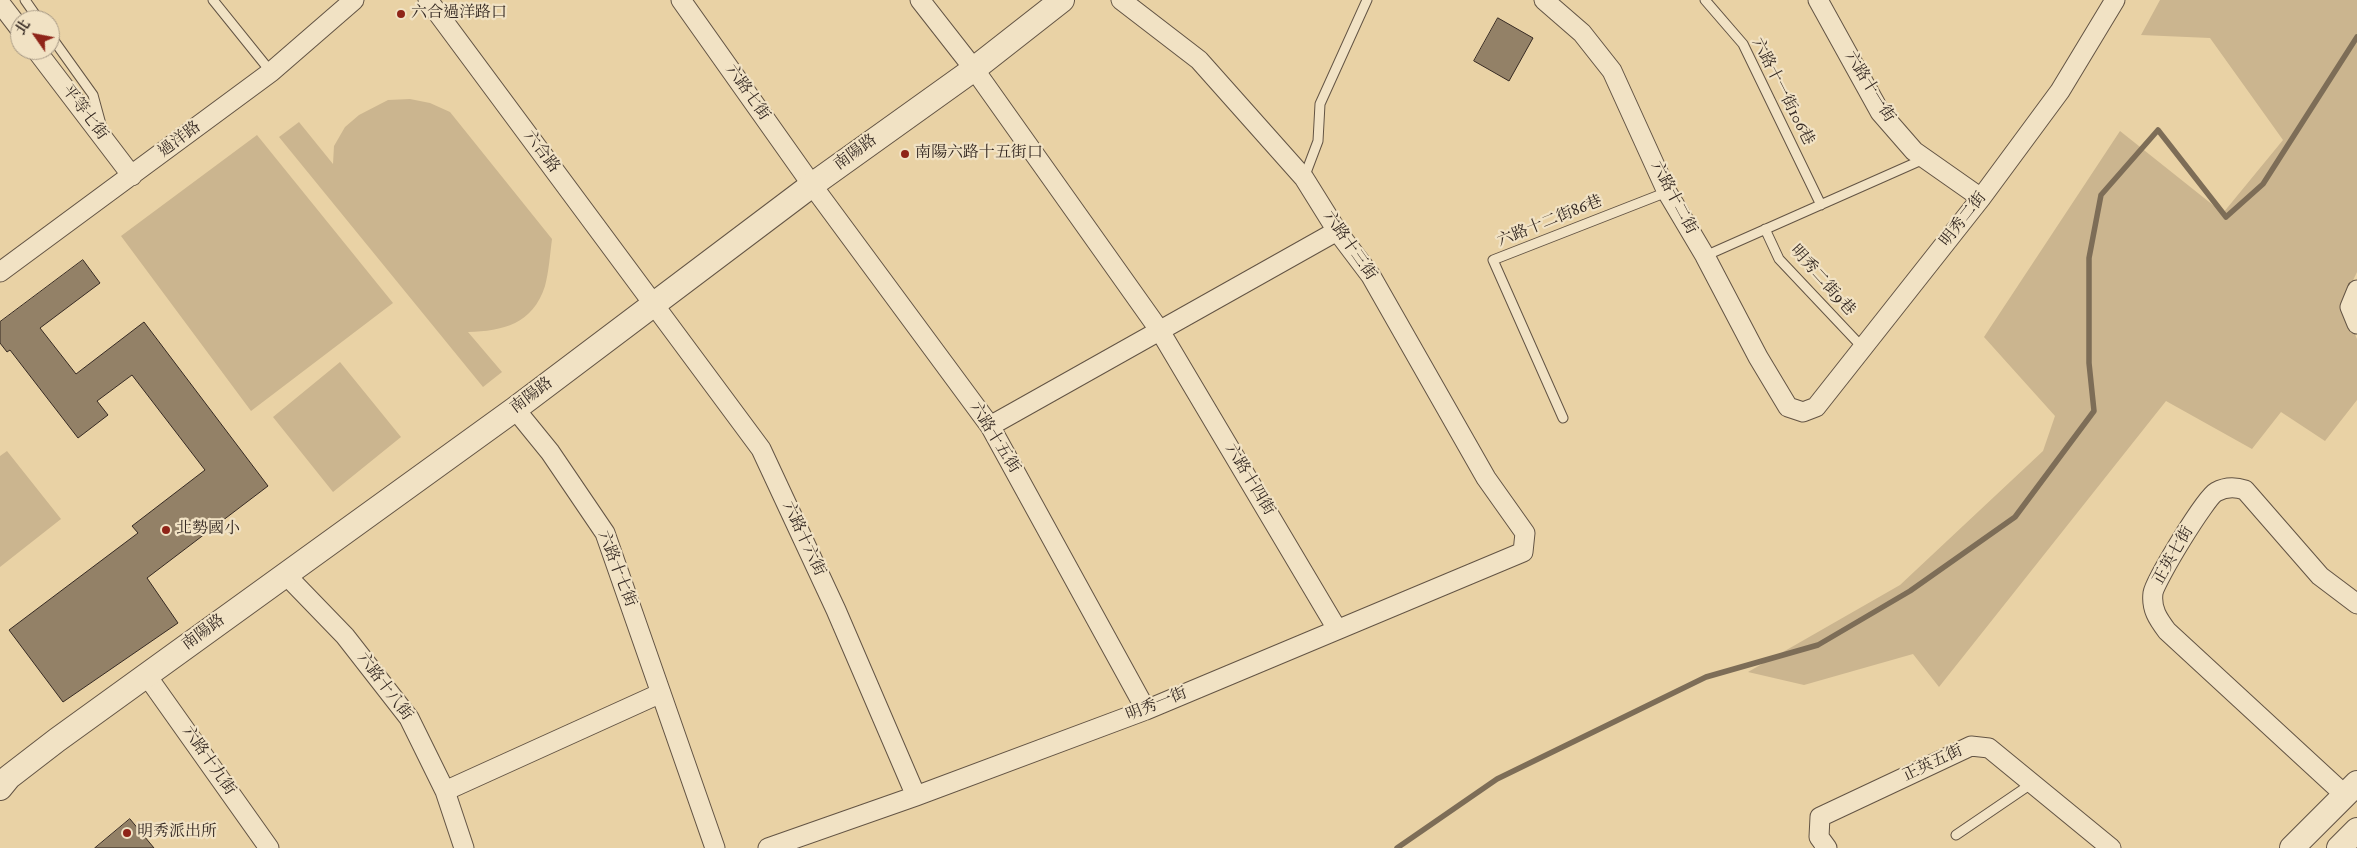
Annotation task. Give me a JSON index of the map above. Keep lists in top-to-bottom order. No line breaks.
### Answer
{"streets":{"street":["六路十一街","六路七街","平等七街","過洋路","六合路","南陽路","六路十二街","明秀二街","六路十三街","六路十五街","六路十四街","六路十六街","正英七街","六路十七街","六路十八街","明秀一街","六路十九街","正英五街"],"lane":["六路十一街106巷","六路十二街86巷","明秀二街9巷"]},"crossings":[["六路十一街","明秀二街"],["六路七街","南陽路"],["六路七街","六路十五街"],["平等七街","過洋路"],["六合路","南陽路"],["六合路","六路十六街"],["南陽路","六路十五街"],["南陽路","六路十四街"],["南陽路","六路十六街"],["南陽路","六路十七街"],["南陽路","六路十八街"],["南陽路","六路十九街"],["六路十二街","明秀二街"],["六路十二街","六路十二街86巷"],["明秀二街","明秀二街9巷"],["六路十三街","明秀一街"],["六路十五街","明秀一街"],["六路十四街","明秀一街"],["六路十六街","明秀一街"]],"places":["六合過洋路口","南陽六路十五街口","北勢國小","明秀派出所"],"north":"top left"}
